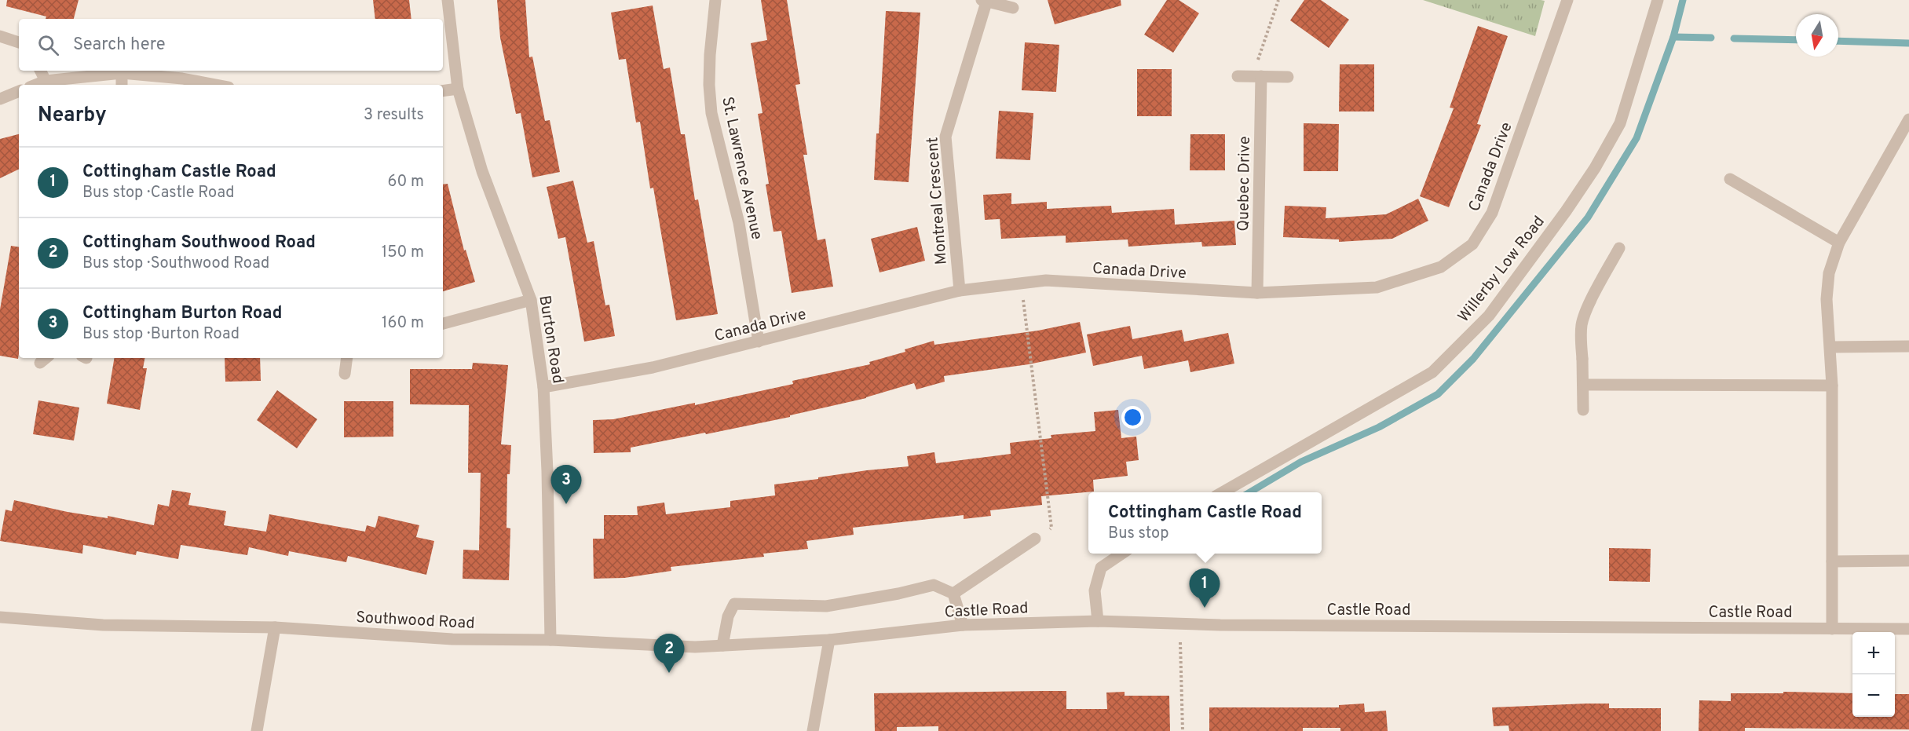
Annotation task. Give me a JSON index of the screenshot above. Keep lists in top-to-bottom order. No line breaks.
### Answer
{"streets":{"street":["Canada Drive","St. Lawrence Avenue","Quebec Drive","Montreal Crescent","Willerby Low Road","Burton Road","Castle Road","Southwood Road"]},"crossings":[["Canada Drive","St. Lawrence Avenue"],["Canada Drive","Quebec Drive"],["Canada Drive","Montreal Crescent"],["Canada Drive","Burton Road"],["Burton Road","Southwood Road"],["Castle Road","Southwood Road"]],"north":"bottom","page":{"search":"Search here","heading":["Nearby","3 results"],"list":[{"mark":"1","name":"Cottingham Castle Road","note":"Bus stop · Castle Road","value":"60 m"},{"mark":"2","name":"Cottingham Southwood Road","note":"Bus stop · Southwood Road","value":"150 m"},{"mark":"3","name":"Cottingham Burton Road","note":"Bus stop · Burton Road","value":"160 m"}],"pins":["3","1","2"],"popup":["Cottingham Castle Road","Bus stop"],"map_buttons":["+","−"]}}
